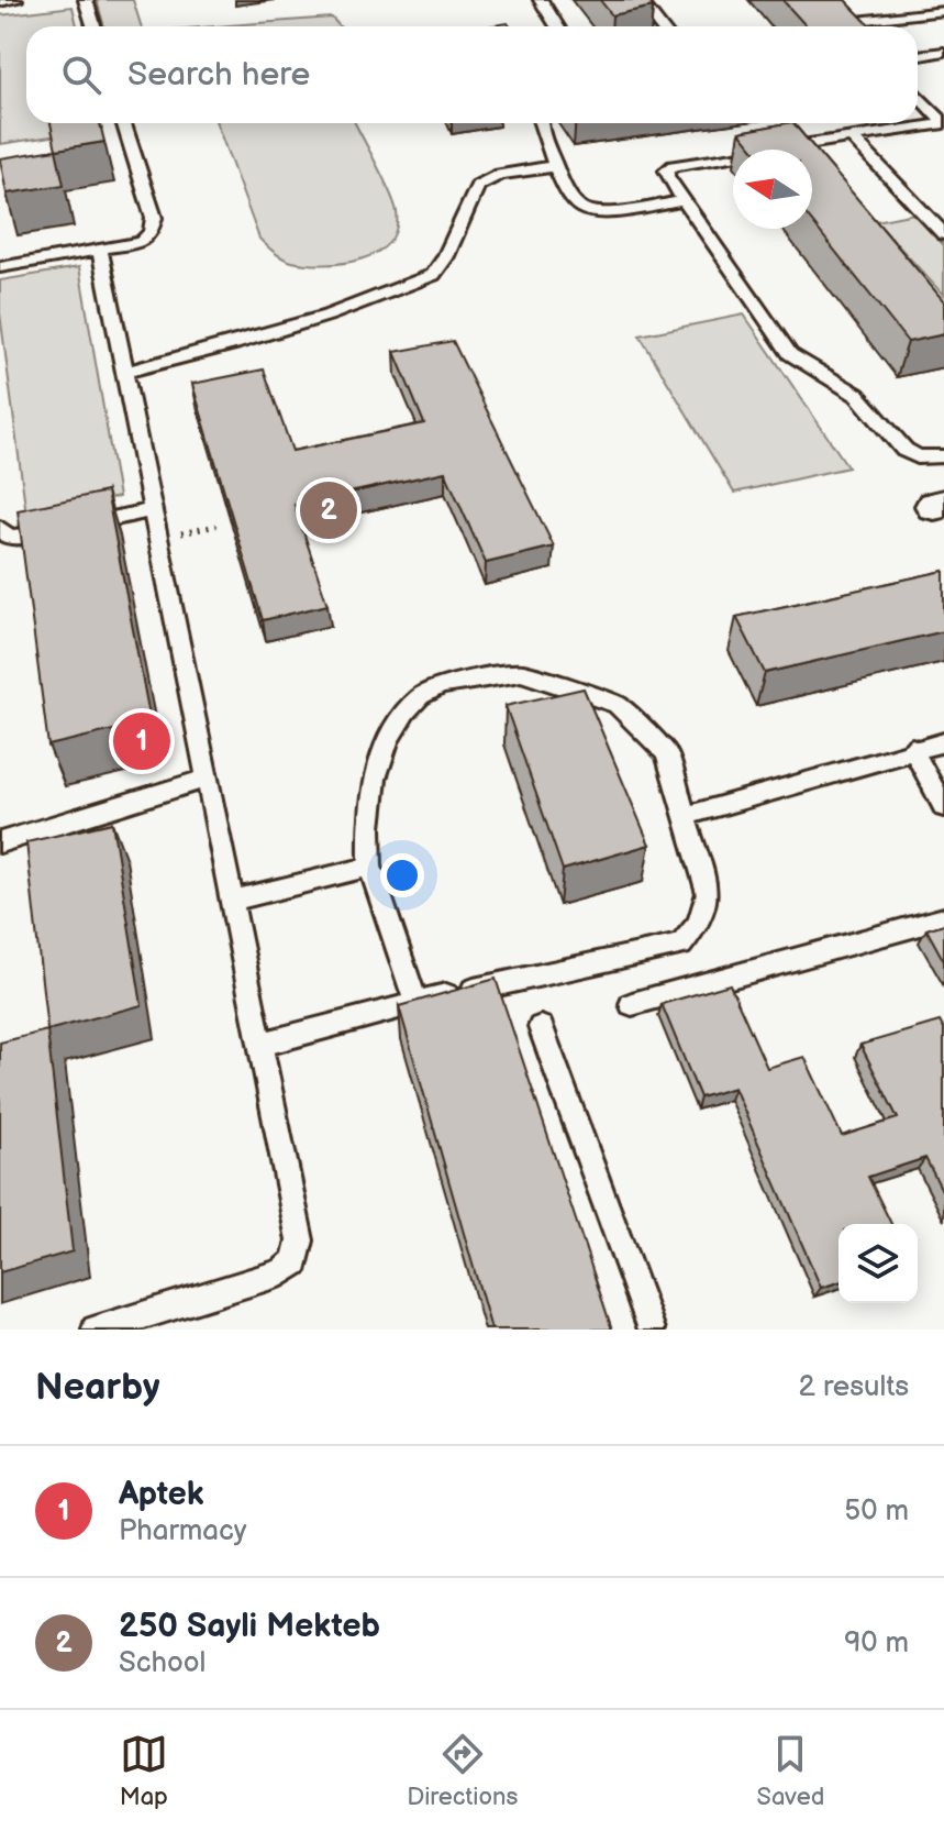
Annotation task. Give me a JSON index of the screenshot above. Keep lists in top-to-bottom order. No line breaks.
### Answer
{"north":"left","page":{"search":"Search here","pins":["2","1"],"heading":["Nearby","2 results"],"list":[{"mark":"1","name":"Aptek","note":"Pharmacy","value":"50 m"},{"mark":"2","name":"250 Sayli Mekteb","note":"School","value":"90 m"}],"nav":["Map","Directions","Saved"]}}
